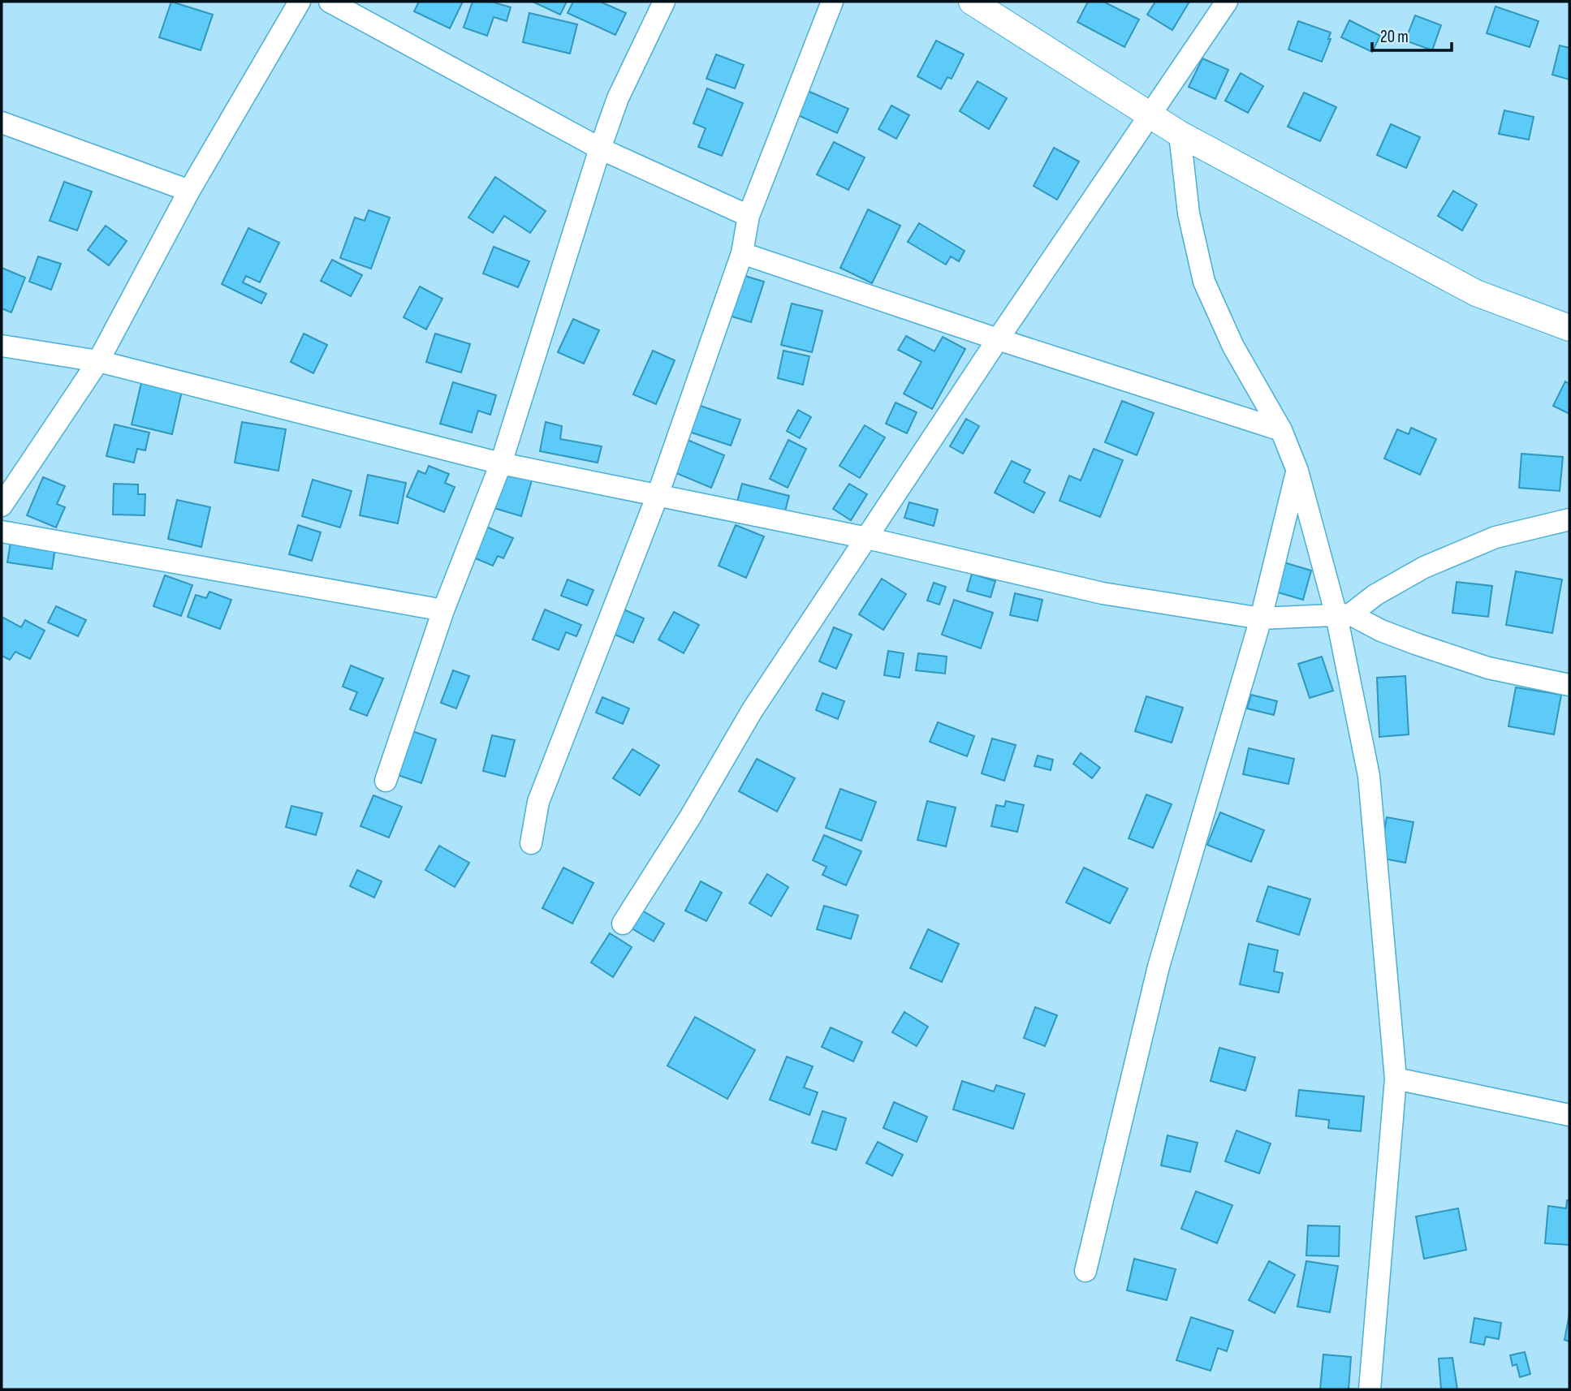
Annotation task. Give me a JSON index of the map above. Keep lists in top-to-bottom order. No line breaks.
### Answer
{"scale_bar":"20 m"}
